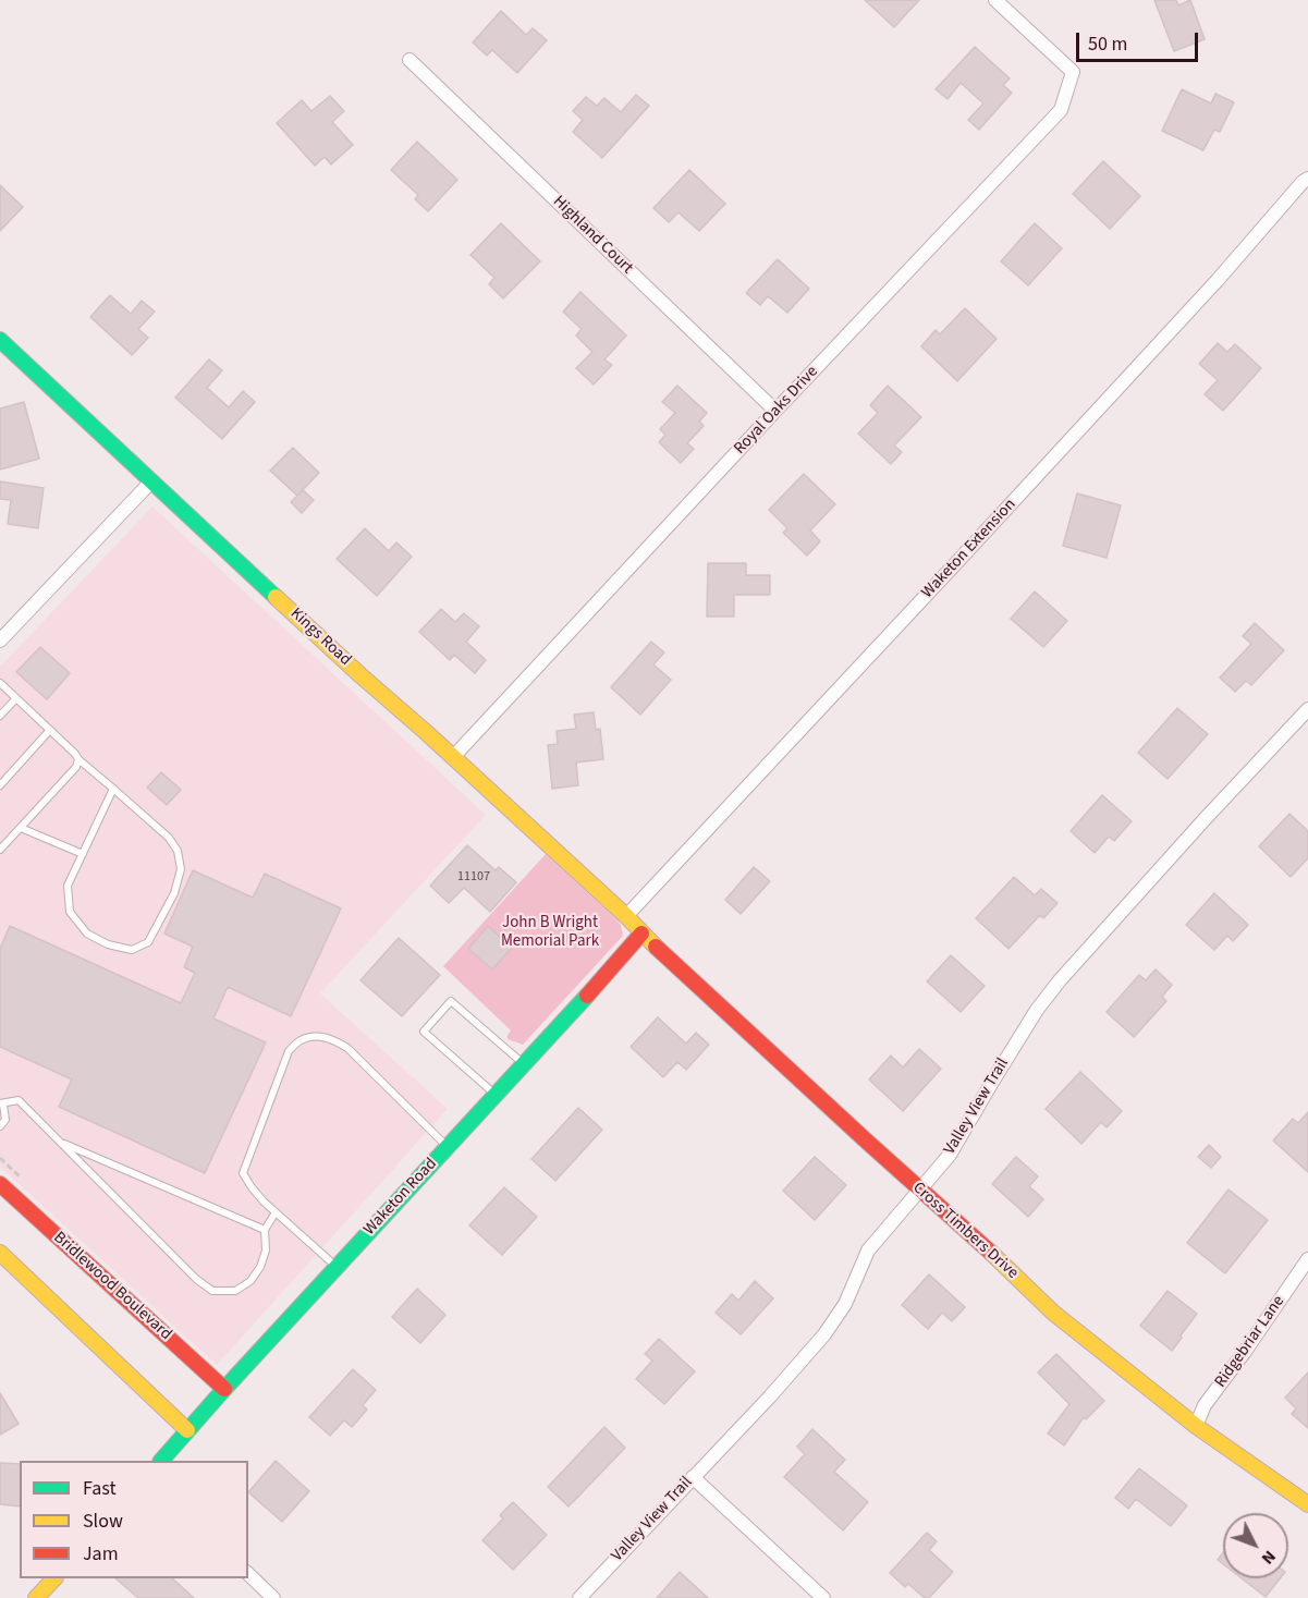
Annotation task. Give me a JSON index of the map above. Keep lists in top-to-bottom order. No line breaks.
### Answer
{"streets":{"street":["Highland Court","Royal Oaks Drive","Waketon Extension","Kings Road","Valley View Trail","Waketon Road","Cross Timbers Drive","Bridlewood Boulevard","Ridgebriar Lane"]},"crossings":[["Highland Court","Royal Oaks Drive"],["Royal Oaks Drive","Kings Road"],["Waketon Extension","Kings Road"],["Kings Road","Waketon Road"],["Kings Road","Cross Timbers Drive"],["Valley View Trail","Cross Timbers Drive"],["Waketon Road","Cross Timbers Drive"],["Waketon Road","Bridlewood Boulevard"],["Cross Timbers Drive","Ridgebriar Lane"]],"parks":["John B Wright Memorial Park"],"house_numbers":["11107"],"legend":["Fast","Slow","Jam"],"scale_bar":"50 m","north":"bottom right"}
